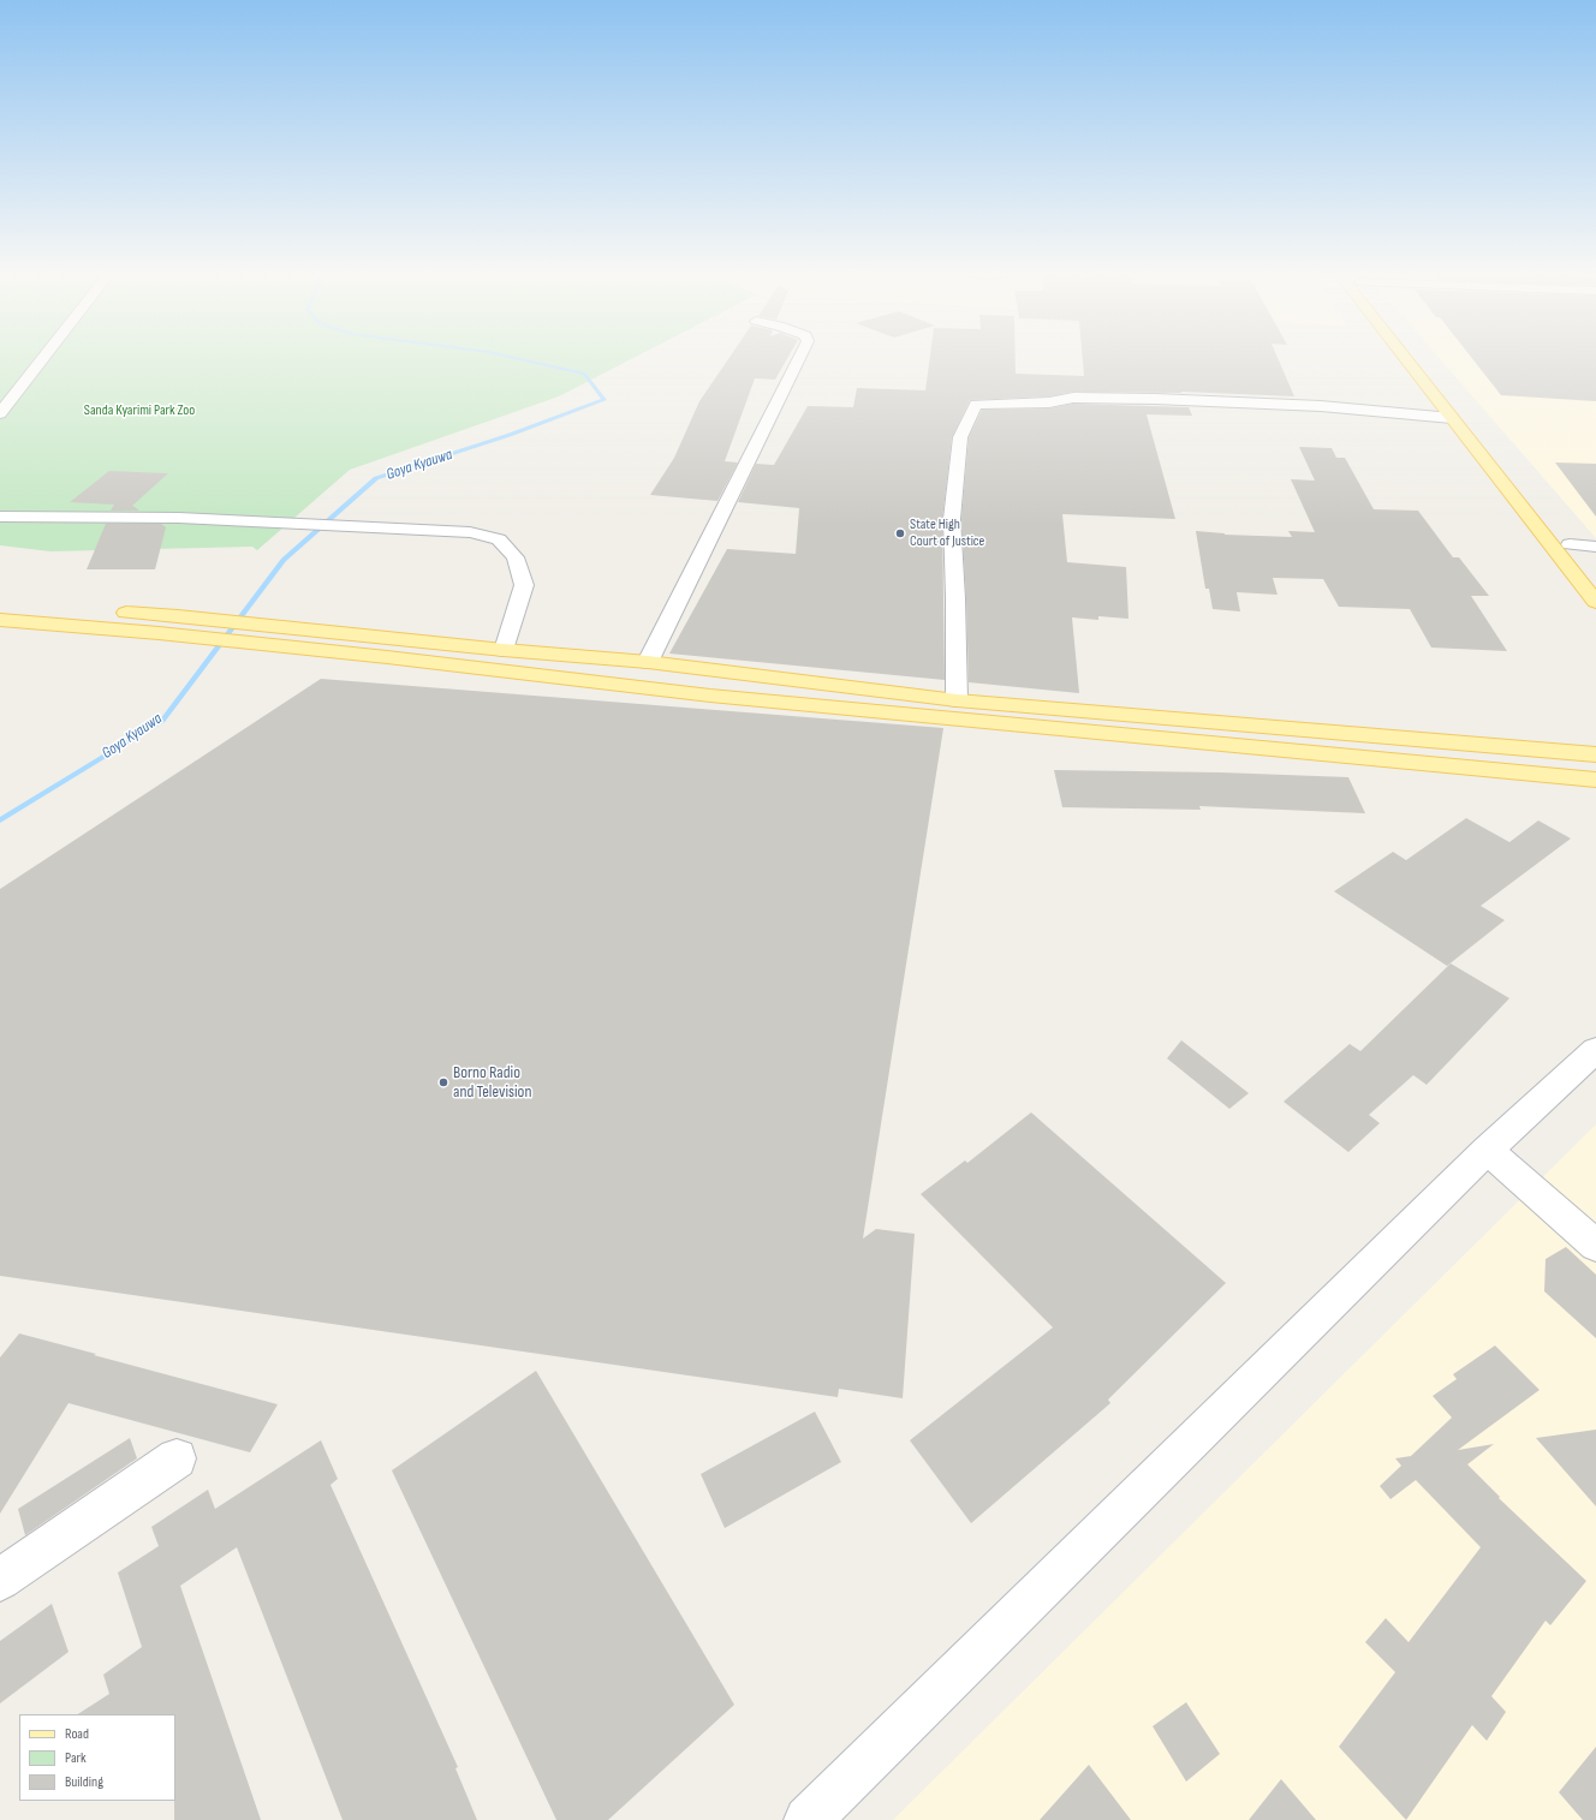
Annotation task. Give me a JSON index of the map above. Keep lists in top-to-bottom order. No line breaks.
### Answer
{"water":["Goya Kyauwa"],"parks":["Sanda Kyarimi Park Zoo"],"places":["State High Court of Justice","Borno Radio and Television"],"legend":["Road","Park","Building"]}
